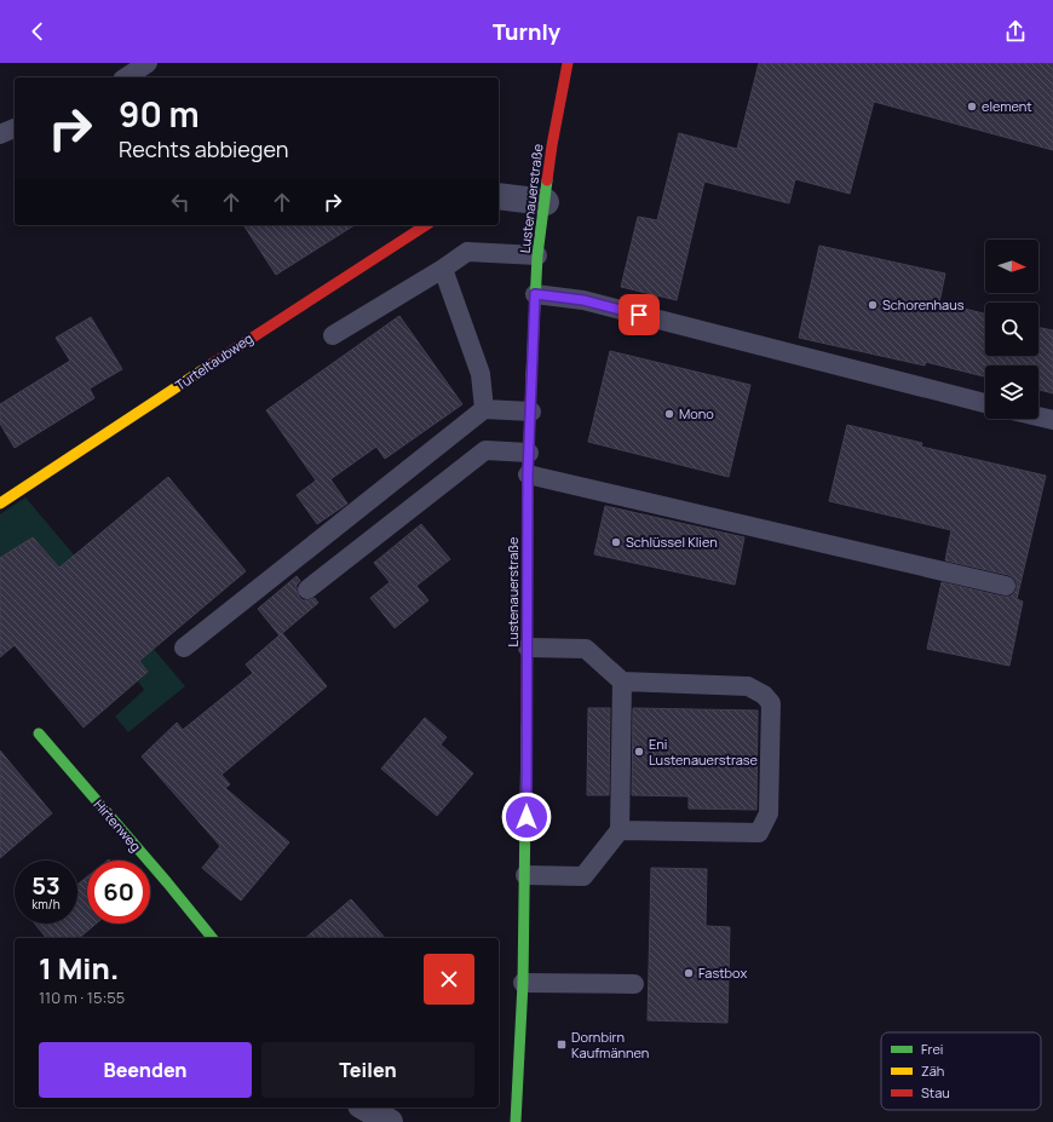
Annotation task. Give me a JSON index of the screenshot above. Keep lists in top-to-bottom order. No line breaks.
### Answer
{"streets":{"main road":["Lustenauerstraße","Turteltaubweg","Hirtenweg"]},"places":{"other":["element","Schorenhaus","Mono","Schlüssel Klien","Eni Lustenauerstrase","Fastbox"],"transit":["Dornbirn Kaufmännen"]},"legend":["Frei","Zäh","Stau"],"north":"right","page":{"header":"Turnly","turn":["90 m","Rechts abbiegen"],"speed":"53 km/h","limit":"60","heading":["1 Min.","110 m · 15:55"],"buttons":["Beenden","Teilen"]}}
